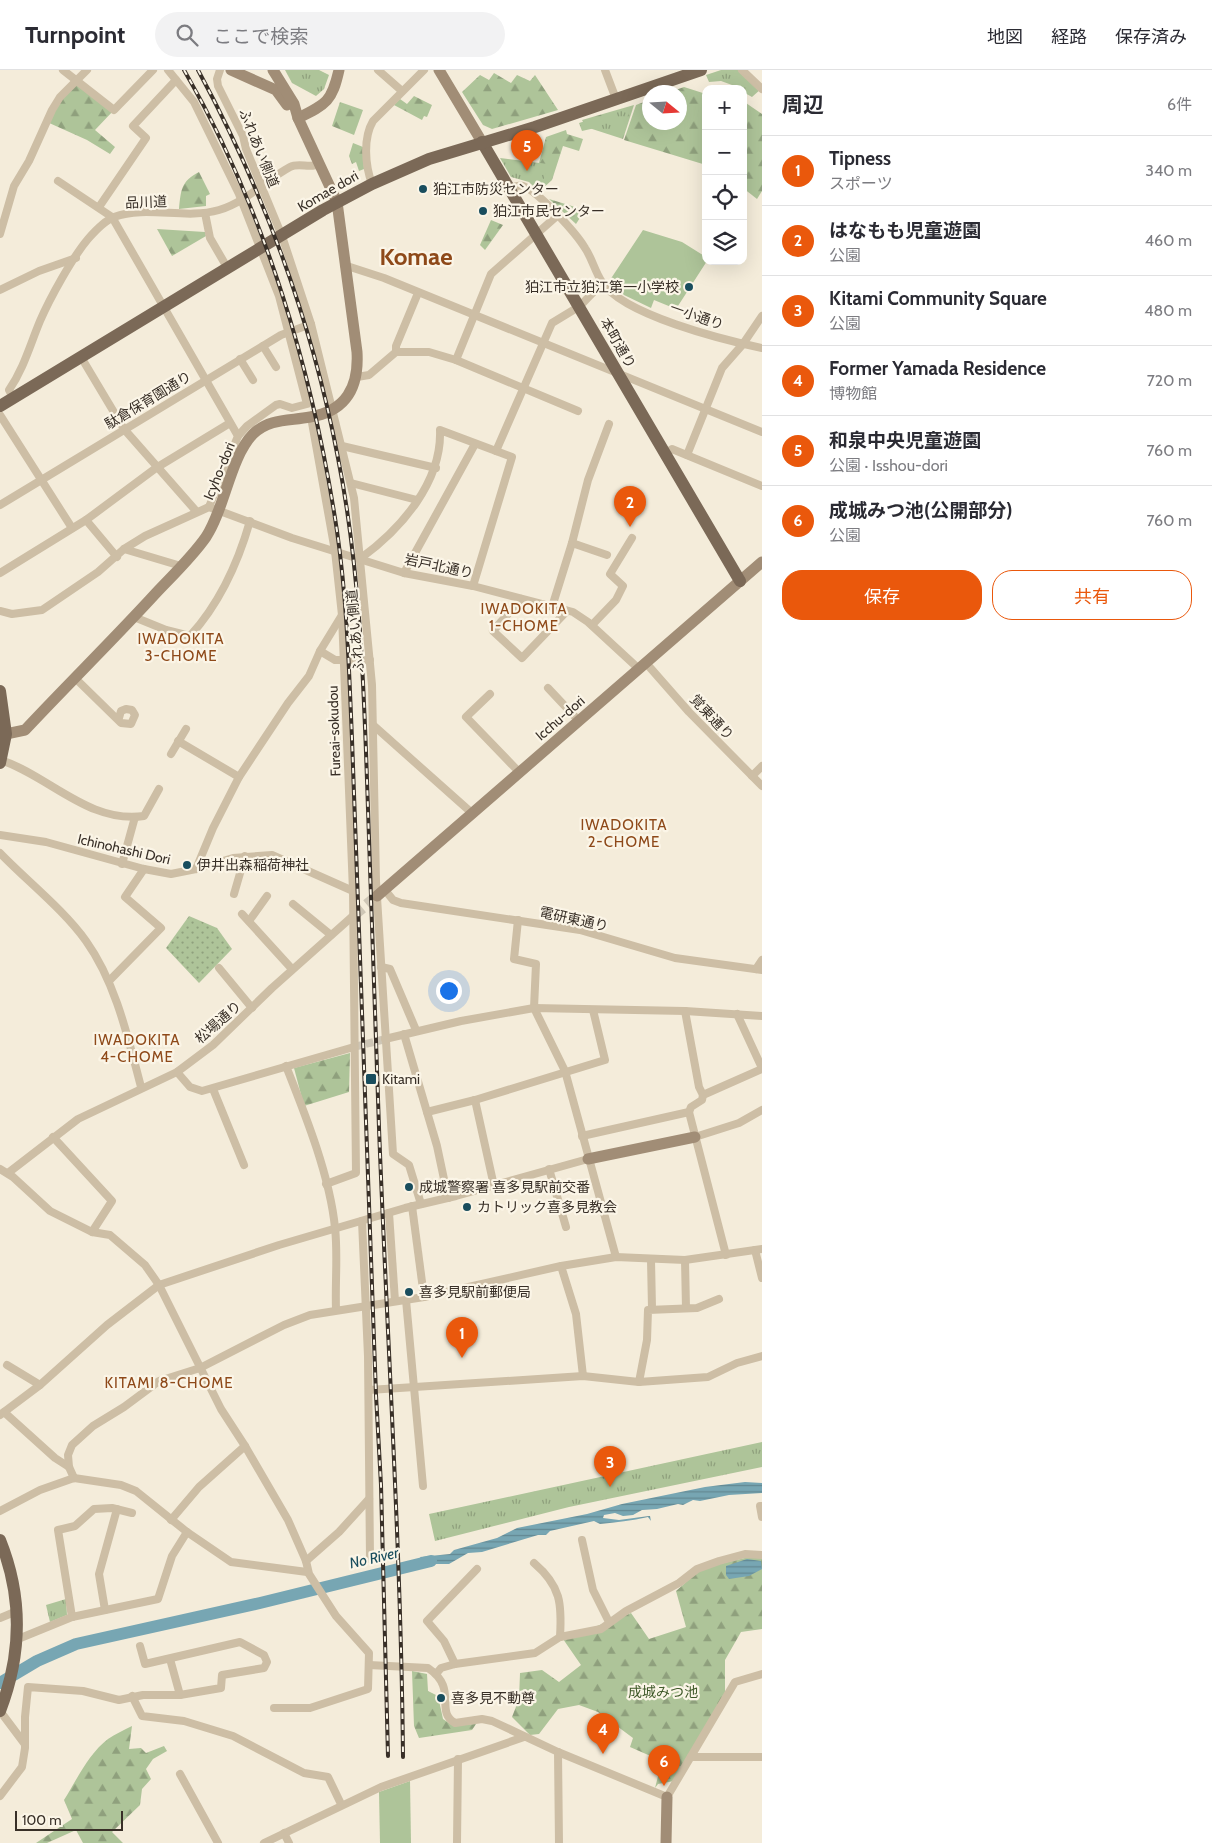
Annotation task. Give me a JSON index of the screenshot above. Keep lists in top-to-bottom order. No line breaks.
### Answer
{"streets":{"main road":["Komae dori","本町通り"],"street":["ふれあい側道","品川道","一小通り","駄倉保育園通り","Icyho-dori","岩戸北通り","覚東通り","Icchu-dori","Fureai-sokudou","Ichinohashi Dori","電研東通り","松場通り"]},"crossings":[["ふれあい側道","Komae dori"],["ふれあい側道","品川道"],["ふれあい側道","駄倉保育園通り"],["ふれあい側道","Icyho-dori"],["ふれあい側道","岩戸北通り"],["ふれあい側道","Icchu-dori"],["ふれあい側道","電研東通り"],["Komae dori","品川道"],["Komae dori","本町通り"],["本町通り","Icchu-dori"],["Icyho-dori","岩戸北通り"],["Icyho-dori","Fureai-sokudou"],["岩戸北通り","覚東通り"],["岩戸北通り","Icchu-dori"],["岩戸北通り","Fureai-sokudou"],["覚東通り","Icchu-dori"],["Icchu-dori","電研東通り"],["Fureai-sokudou","Ichinohashi Dori"],["Fureai-sokudou","松場通り"]],"districts":["Komae","IWADOKITA 1-CHOME","IWADOKITA 3-CHOME","IWADOKITA 2-CHOME","IWADOKITA 4-CHOME","KITAMI 8-CHOME"],"water":["No River"],"parks":["成城みつ池"],"places":{"other":["狛江市防災センター","狛江市民センター","狛江市立狛江第一小学校","伊井出森稲荷神社","成城警察署 喜多見駅前交番","カトリック喜多見教会","喜多見駅前郵便局","喜多見不動尊"],"transit":["Kitami"]},"scale_bar":"100 m","north":"right","page":{"header":"Turnpoint","search":"ここで検索","nav":["地図","経路","保存済み"],"heading":["周辺","6件"],"map_buttons":["+","−"],"pins":["5","2","1","3","4","6"],"list":[{"mark":"1","name":"Tipness","note":"スポーツ","value":"340 m"},{"mark":"2","name":"はなもも児童遊園","note":"公園","value":"460 m"},{"mark":"3","name":"Kitami Community Square","note":"公園","value":"480 m"},{"mark":"4","name":"Former Yamada Residence","note":"博物館","value":"720 m"},{"mark":"5","name":"和泉中央児童遊園","note":"公園 · Isshou-dori","value":"760 m"},{"mark":"6","name":"成城みつ池(公開部分)","note":"公園","value":"760 m"}],"buttons":["保存","共有"],"scale":"100 m"}}
